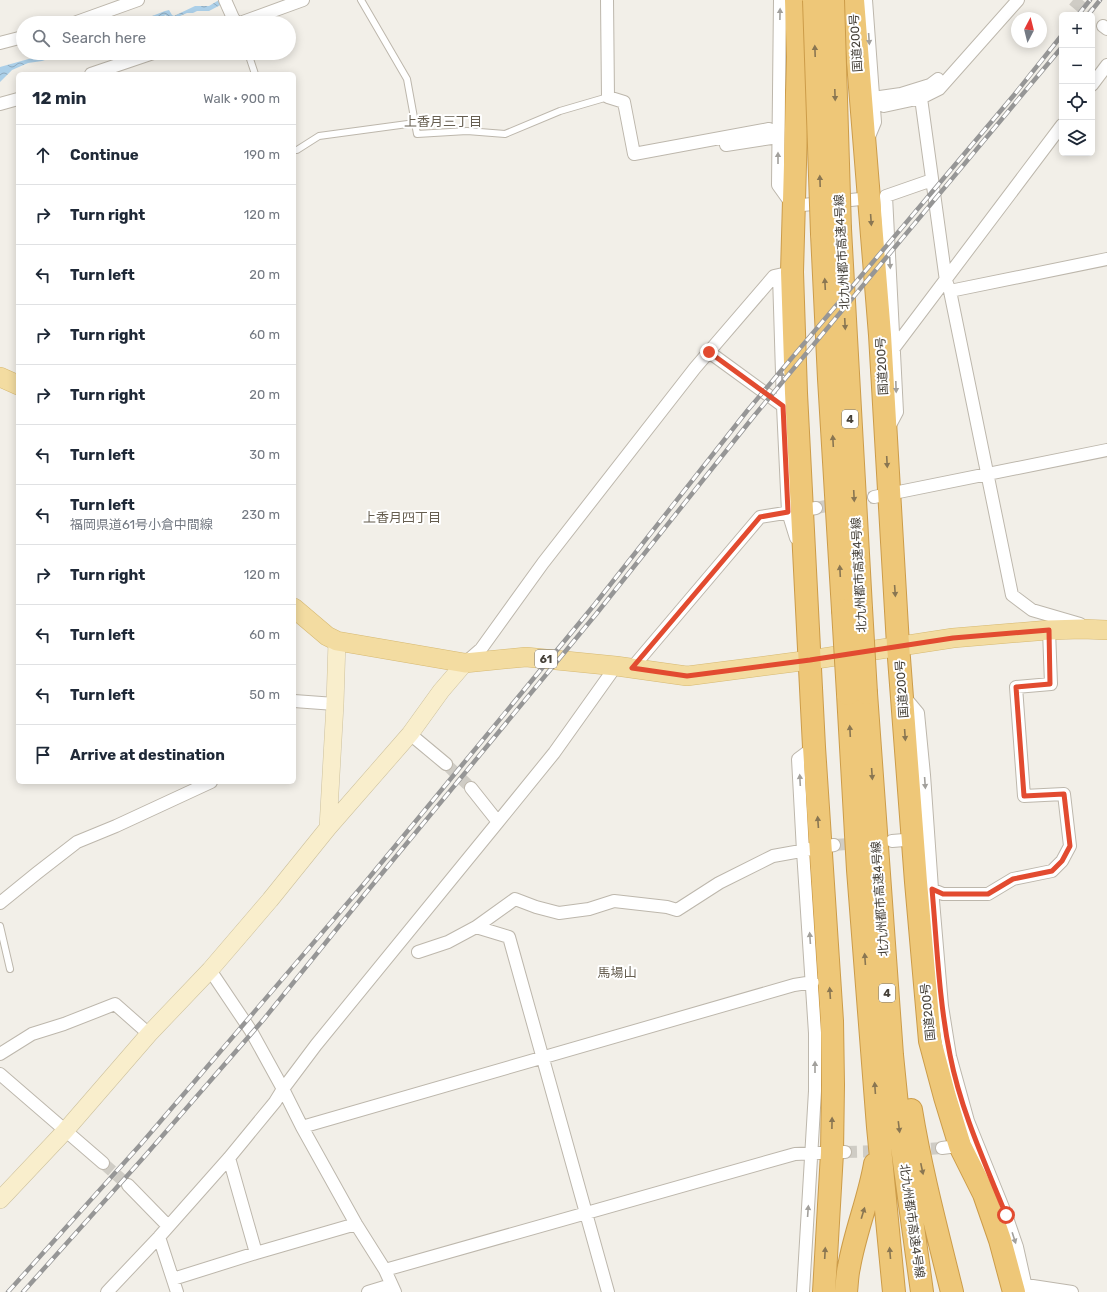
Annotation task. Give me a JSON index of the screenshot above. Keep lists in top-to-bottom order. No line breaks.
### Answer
{"streets":{"highway":["国道200号","北九州都市高速4号線","4"],"main road":["61"]},"crossings":[["国道200号","61"]],"districts":["上香月三丁目","上香月四丁目","馬場山"],"north":"top","page":{"map_buttons":["+","−"],"search":"Search here","heading":["12 min","Walk · 900 m"],"list":[["Continue","190 m"],["Turn right","120 m"],["Turn left","20 m"],["Turn right","60 m"],["Turn right","20 m"],["Turn left","30 m"],["Turn left","福岡県道61号小倉中間線","230 m"],["Turn right","120 m"],["Turn left","60 m"],["Turn left","50 m"],"Arrive at destination"]}}
